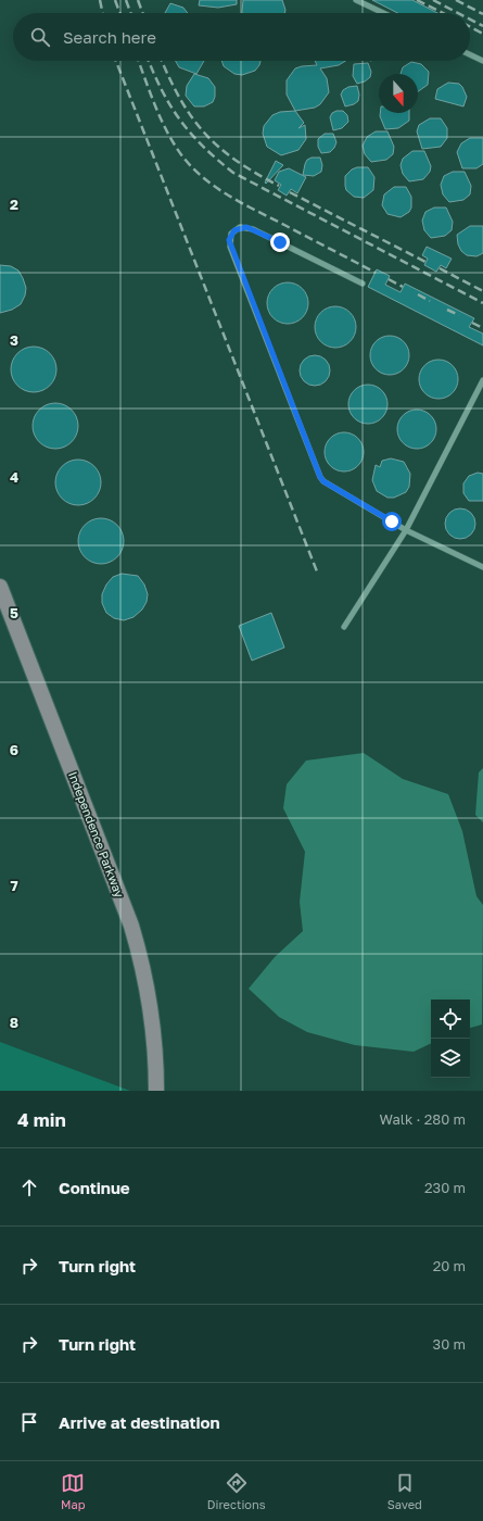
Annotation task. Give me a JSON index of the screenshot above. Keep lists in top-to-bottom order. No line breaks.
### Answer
{"streets":{"main road":["Independence Parkway"]},"north":"bottom","page":{"search":"Search here","heading":["4 min","Walk · 280 m"],"list":[["Continue","230 m"],["Turn right","20 m"],["Turn right","30 m"],"Arrive at destination"],"nav":["Map","Directions","Saved"]},"grid":{"rows":["2","3","4","5","6","7","8"]}}
